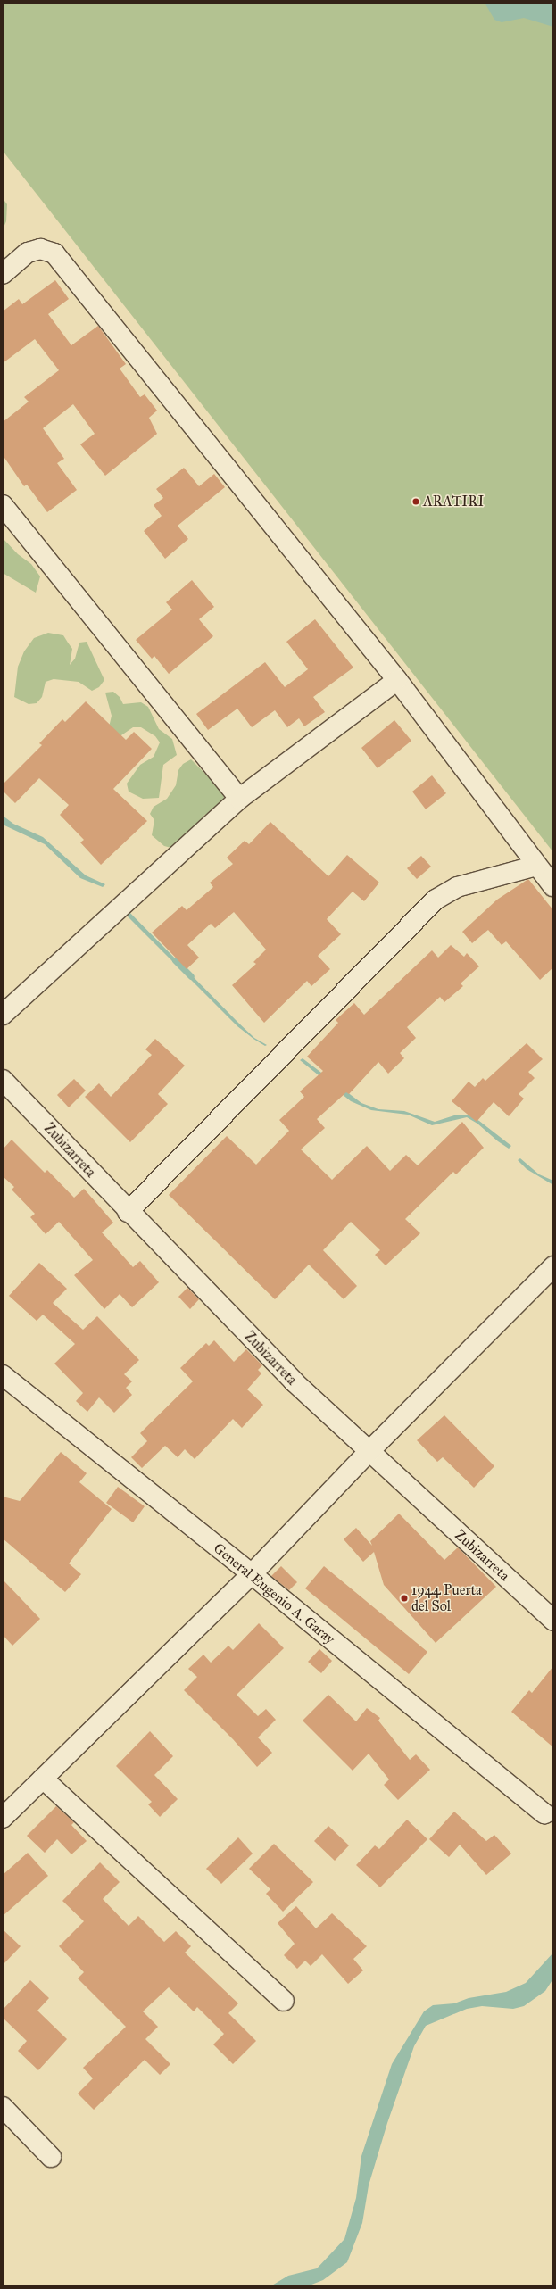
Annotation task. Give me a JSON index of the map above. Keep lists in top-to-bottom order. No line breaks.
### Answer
{"streets":{"street":["Zubizarreta","General Eugenio A. Garay"]},"places":["ARATIRI","1944 Puerta del Sol"]}
